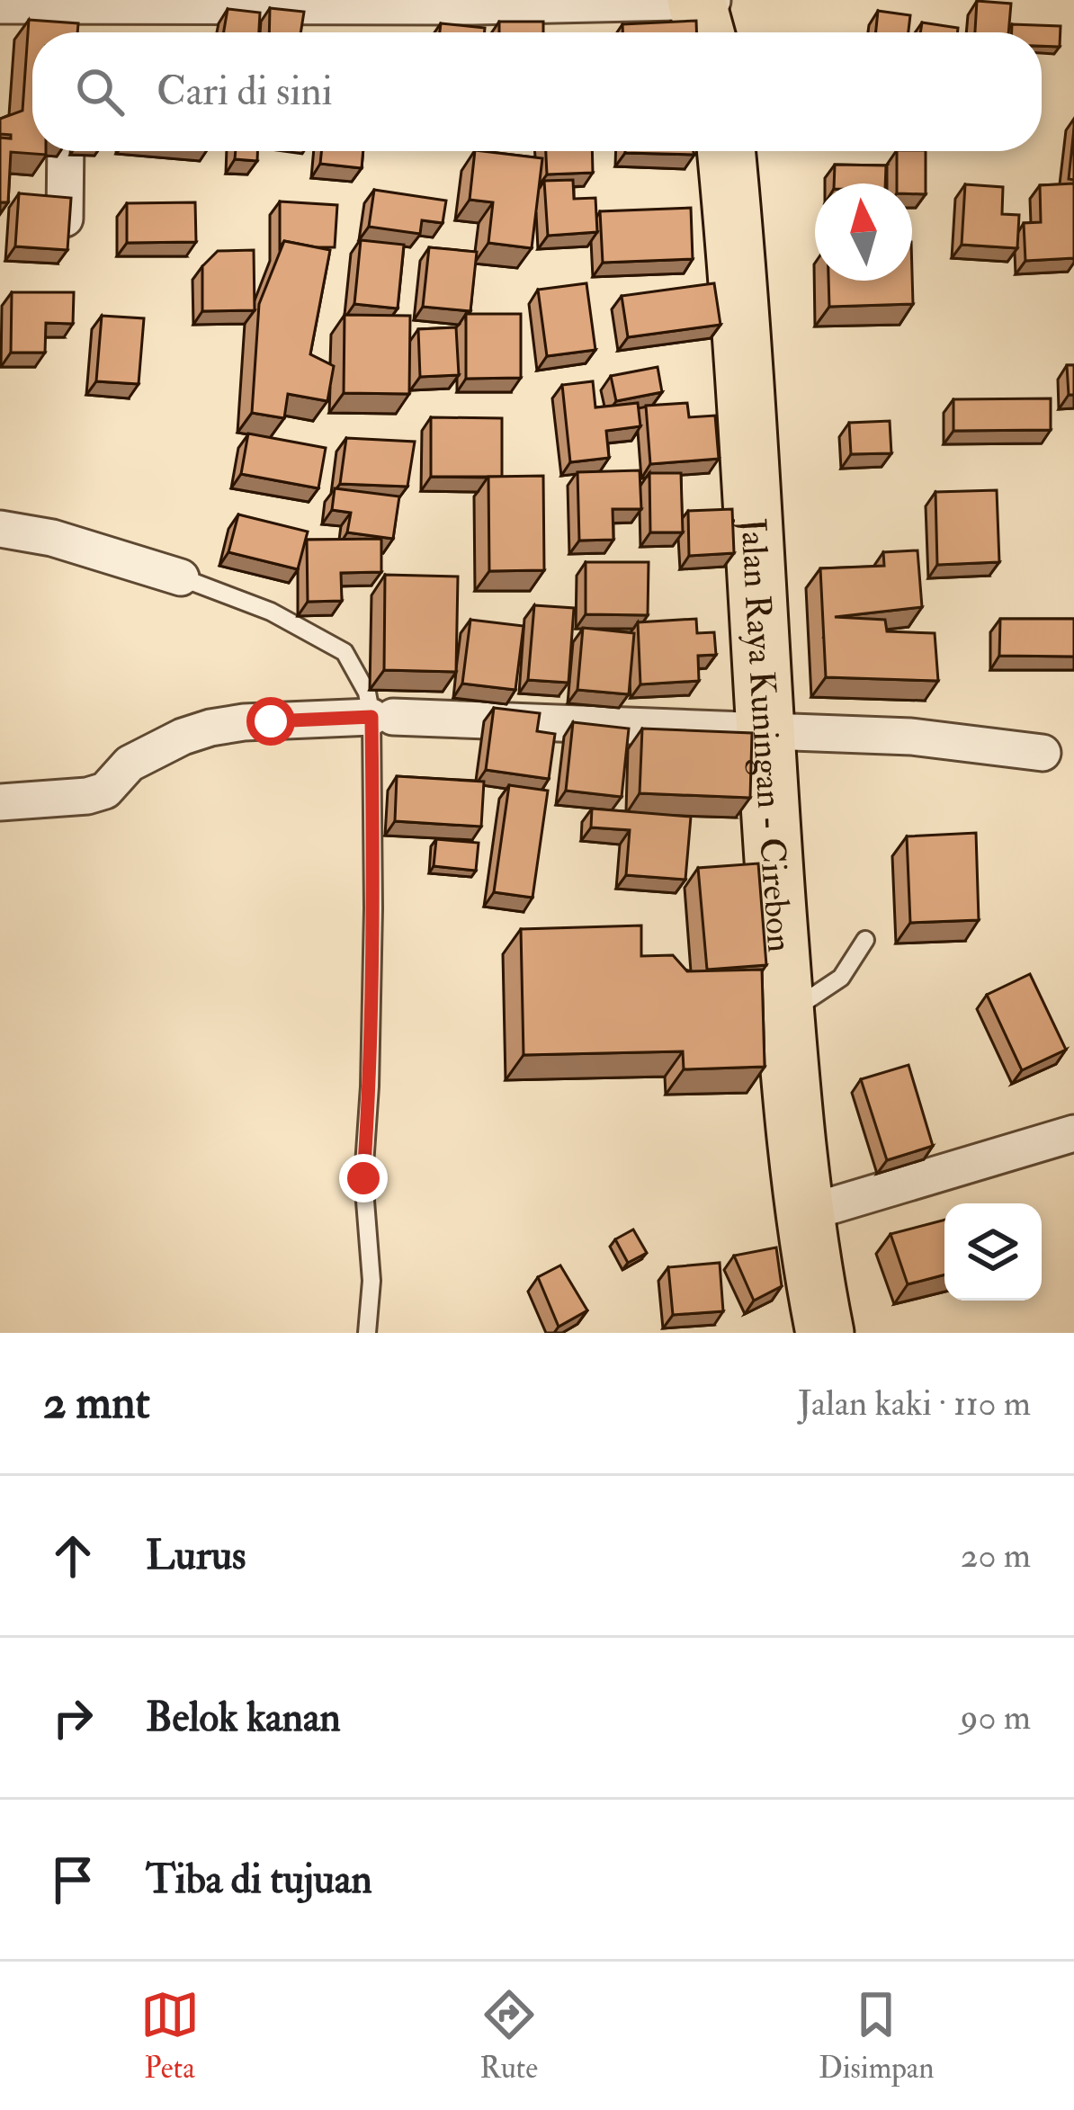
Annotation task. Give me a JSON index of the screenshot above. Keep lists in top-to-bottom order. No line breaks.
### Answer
{"streets":{"highway":["Jalan Raya Kuningan - Cirebon"]},"north":"top","page":{"search":"Cari di sini","heading":["2 mnt","Jalan kaki · 110 m"],"list":[["Lurus","20 m"],["Belok kanan","90 m"],"Tiba di tujuan"],"nav":["Peta","Rute","Disimpan"]}}
